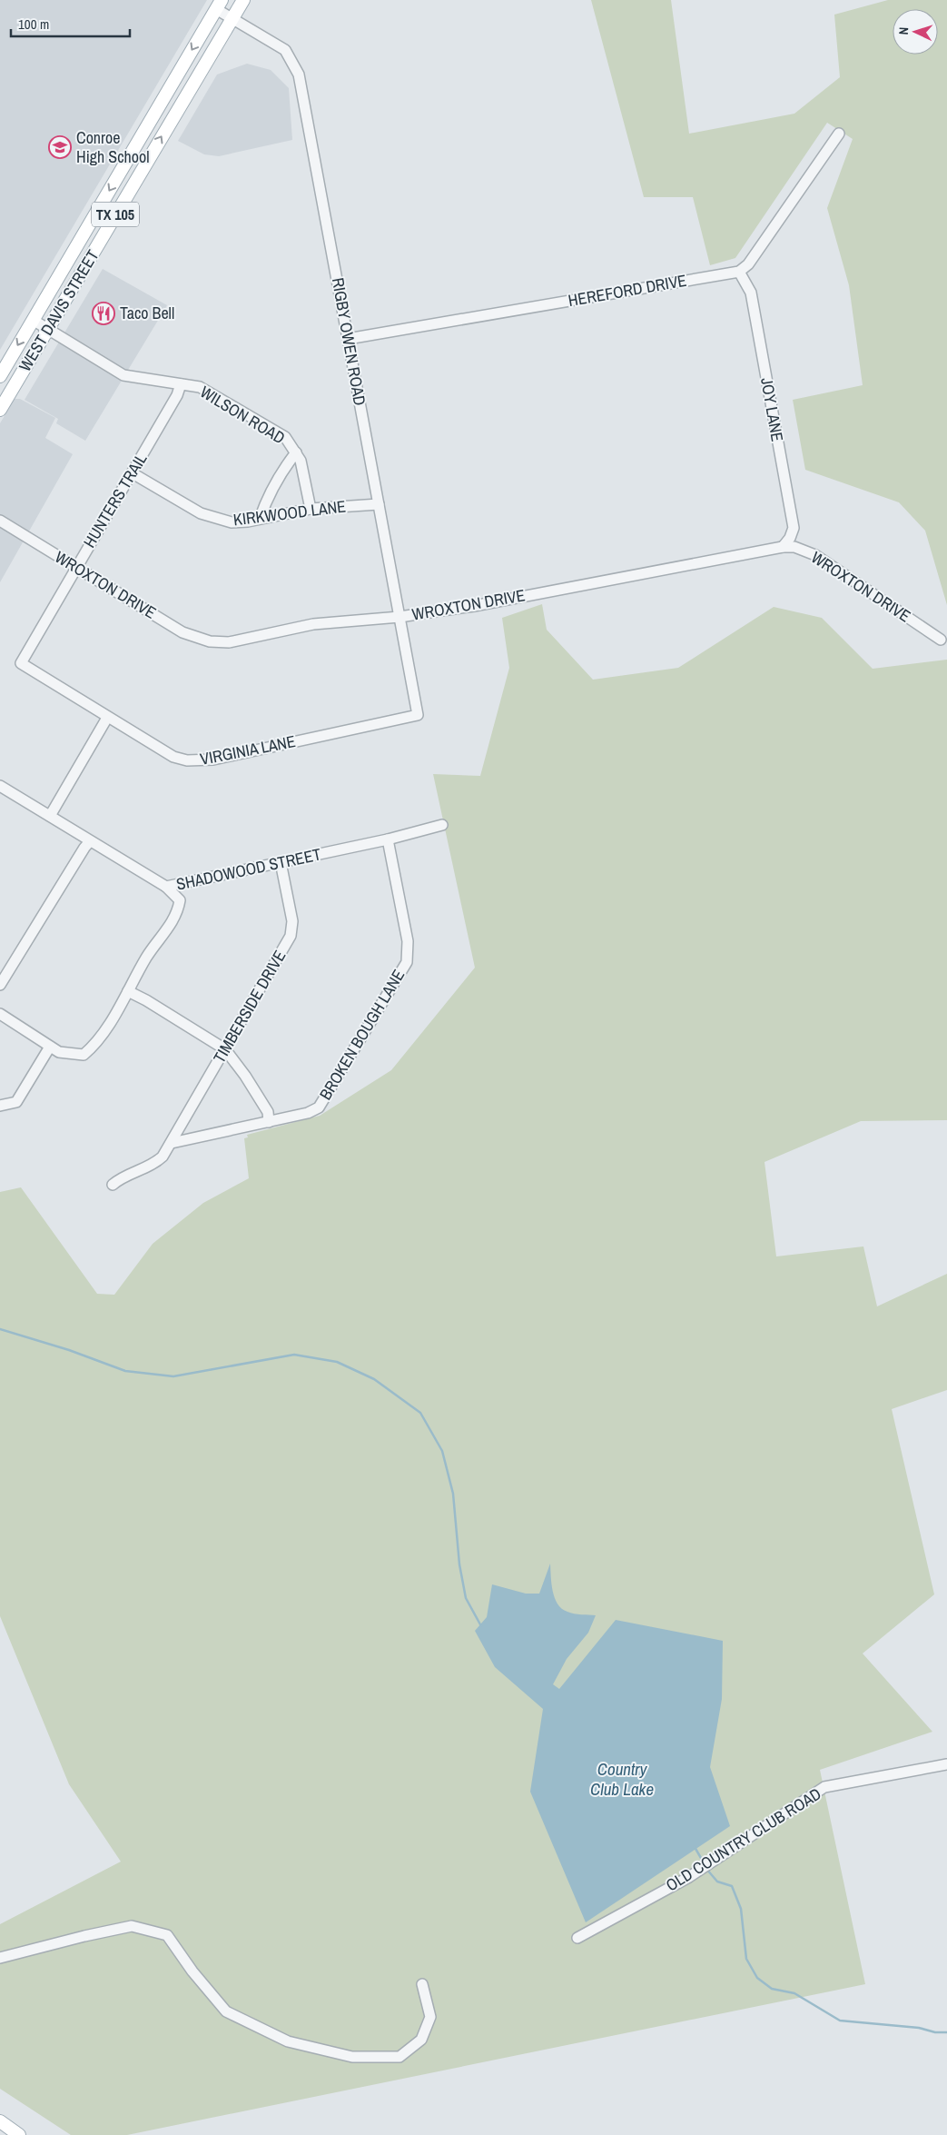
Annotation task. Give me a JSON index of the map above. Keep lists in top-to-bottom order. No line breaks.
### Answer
{"streets":{"main road":["TX 105","WEST DAVIS STREET"],"street":["HEREFORD DRIVE","RIGBY OWEN ROAD","JOY LANE","WILSON ROAD","HUNTERS TRAIL","KIRKWOOD LANE","WROXTON DRIVE","VIRGINIA LANE","SHADOWOOD STREET","TIMBERSIDE DRIVE","BROKEN BOUGH LANE","OLD COUNTRY CLUB ROAD"]},"crossings":[["HEREFORD DRIVE","RIGBY OWEN ROAD"],["HEREFORD DRIVE","JOY LANE"],["WEST DAVIS STREET","RIGBY OWEN ROAD"],["WEST DAVIS STREET","WILSON ROAD"],["RIGBY OWEN ROAD","KIRKWOOD LANE"],["RIGBY OWEN ROAD","WROXTON DRIVE"],["RIGBY OWEN ROAD","VIRGINIA LANE"],["JOY LANE","WROXTON DRIVE"],["WILSON ROAD","HUNTERS TRAIL"],["WILSON ROAD","KIRKWOOD LANE"],["HUNTERS TRAIL","KIRKWOOD LANE"],["HUNTERS TRAIL","WROXTON DRIVE"],["HUNTERS TRAIL","VIRGINIA LANE"],["SHADOWOOD STREET","TIMBERSIDE DRIVE"],["SHADOWOOD STREET","BROKEN BOUGH LANE"],["TIMBERSIDE DRIVE","BROKEN BOUGH LANE"]],"water":["Country Club Lake"],"places":{"school or university":["Conroe High School"],"restaurant":["Taco Bell"]},"scale_bar":"100 m","north":"left"}
